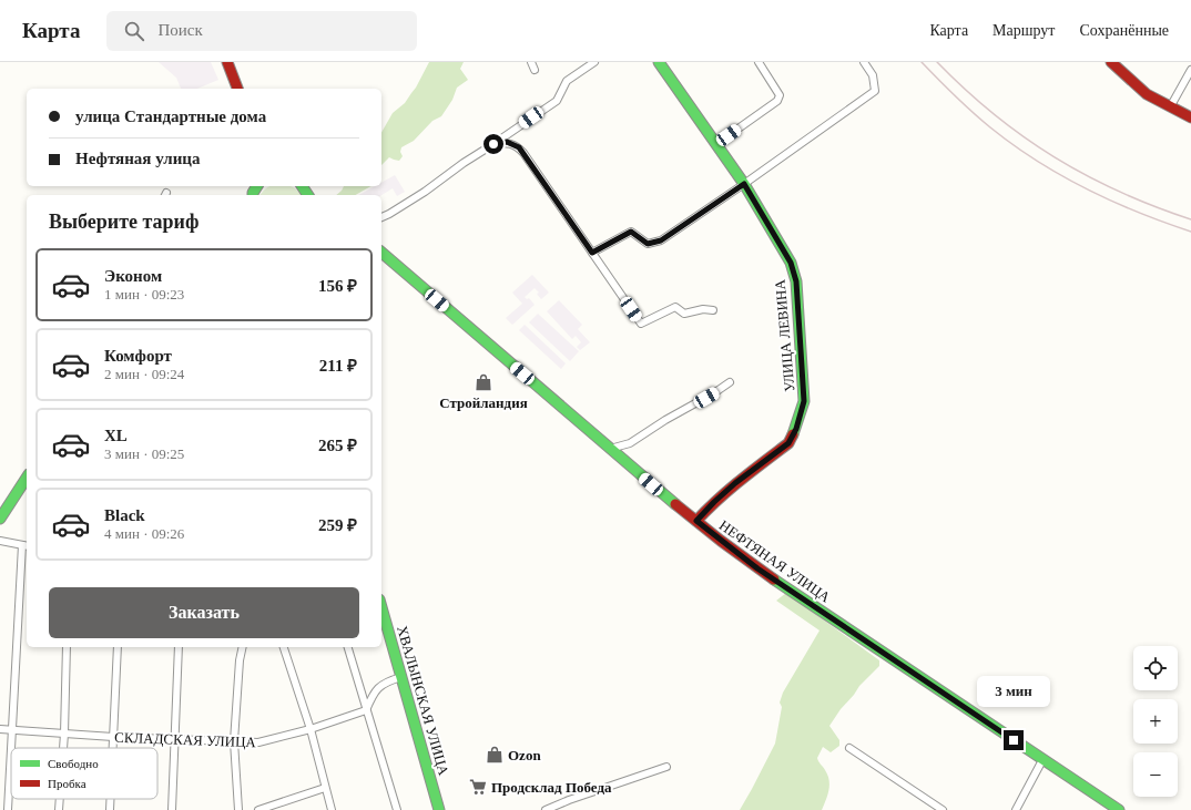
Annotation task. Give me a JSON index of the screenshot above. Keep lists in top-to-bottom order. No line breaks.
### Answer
{"streets":{"street":["УЛИЦА ЛЕВИНА","НЕФТЯНАЯ УЛИЦА","ХВАЛЫНСКАЯ УЛИЦА","СКЛАДСКАЯ УЛИЦА"]},"crossings":[["УЛИЦА ЛЕВИНА","НЕФТЯНАЯ УЛИЦА"]],"places":{"shop":["Стройландия","Ozon"],"supermarket":["Продсклад Победа"]},"legend":["Свободно","Пробка"],"page":{"header":"Карта","search":"Поиск","nav":["Карта","Маршрут","Сохранённые"],"banner":["улица Стандартные дома","Нефтяная улица"],"heading":"Выберите тариф","list":[{"name":"Эконом","note":"1 мин · 09:23","value":"156 ₽"},{"name":"Комфорт","note":"2 мин · 09:24","value":"211 ₽"},{"name":"XL","note":"3 мин · 09:25","value":"265 ₽"},{"name":"Black","note":"4 мин · 09:26","value":"259 ₽"}],"buttons":"Заказать","map_buttons":["+","−"],"bubble":"3 мин"}}
